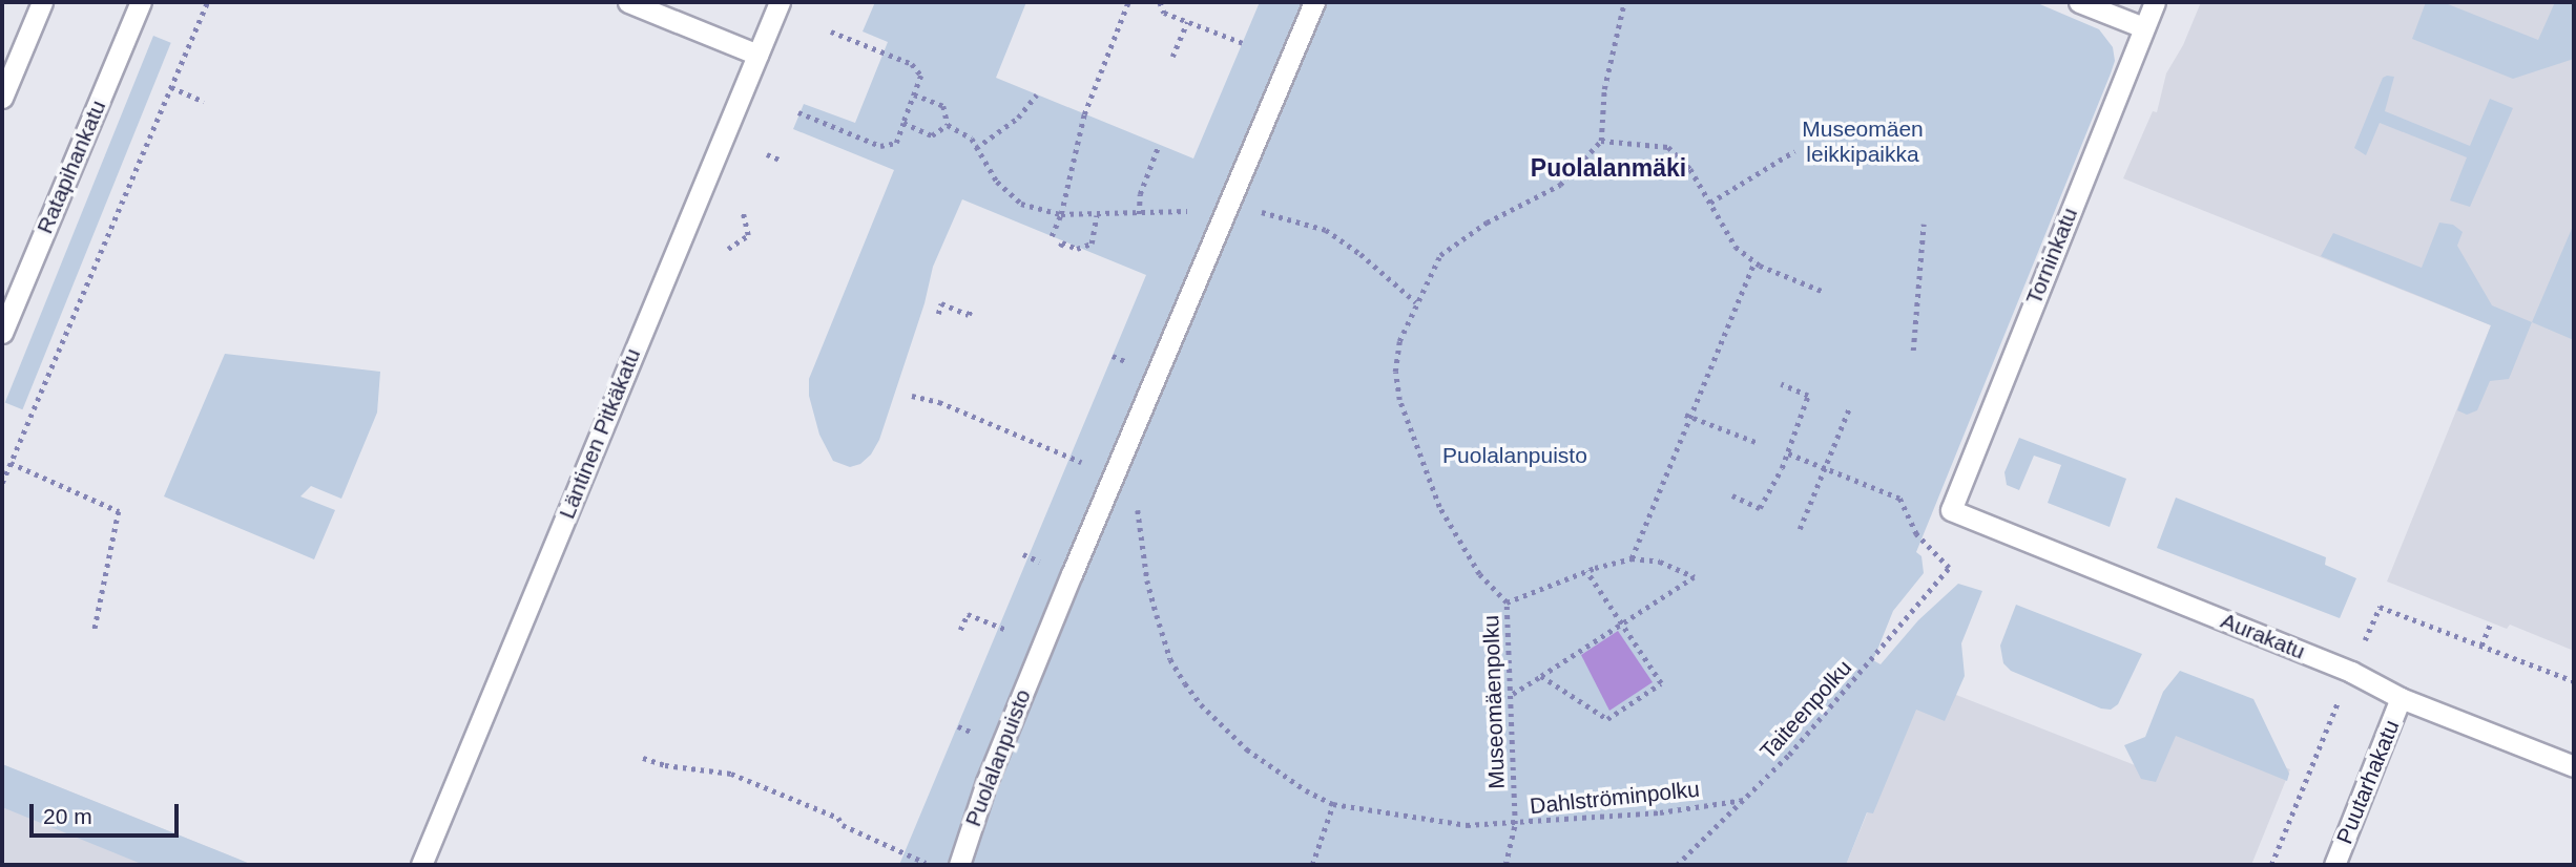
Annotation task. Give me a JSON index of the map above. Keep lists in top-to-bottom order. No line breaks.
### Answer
{"streets":{"street":["Ratapihankatu","Torninkatu","Läntinen Pitkäkatu","Aurakatu","Puolalanpuisto","Puutarhakatu"],"path":["Museomäenpolku","Taiteenpolku","Dahlströminpolku"]},"crossings":[["Torninkatu","Aurakatu"],["Aurakatu","Puutarhakatu"],["Museomäenpolku","Dahlströminpolku"],["Taiteenpolku","Dahlströminpolku"],["Puolalanpuisto","Dahlströminpolku"]],"districts":["Puolalanmäki"],"parks":["Museomäen leikkipaikka","Puolalanpuisto"],"scale_bar":"20 m"}
